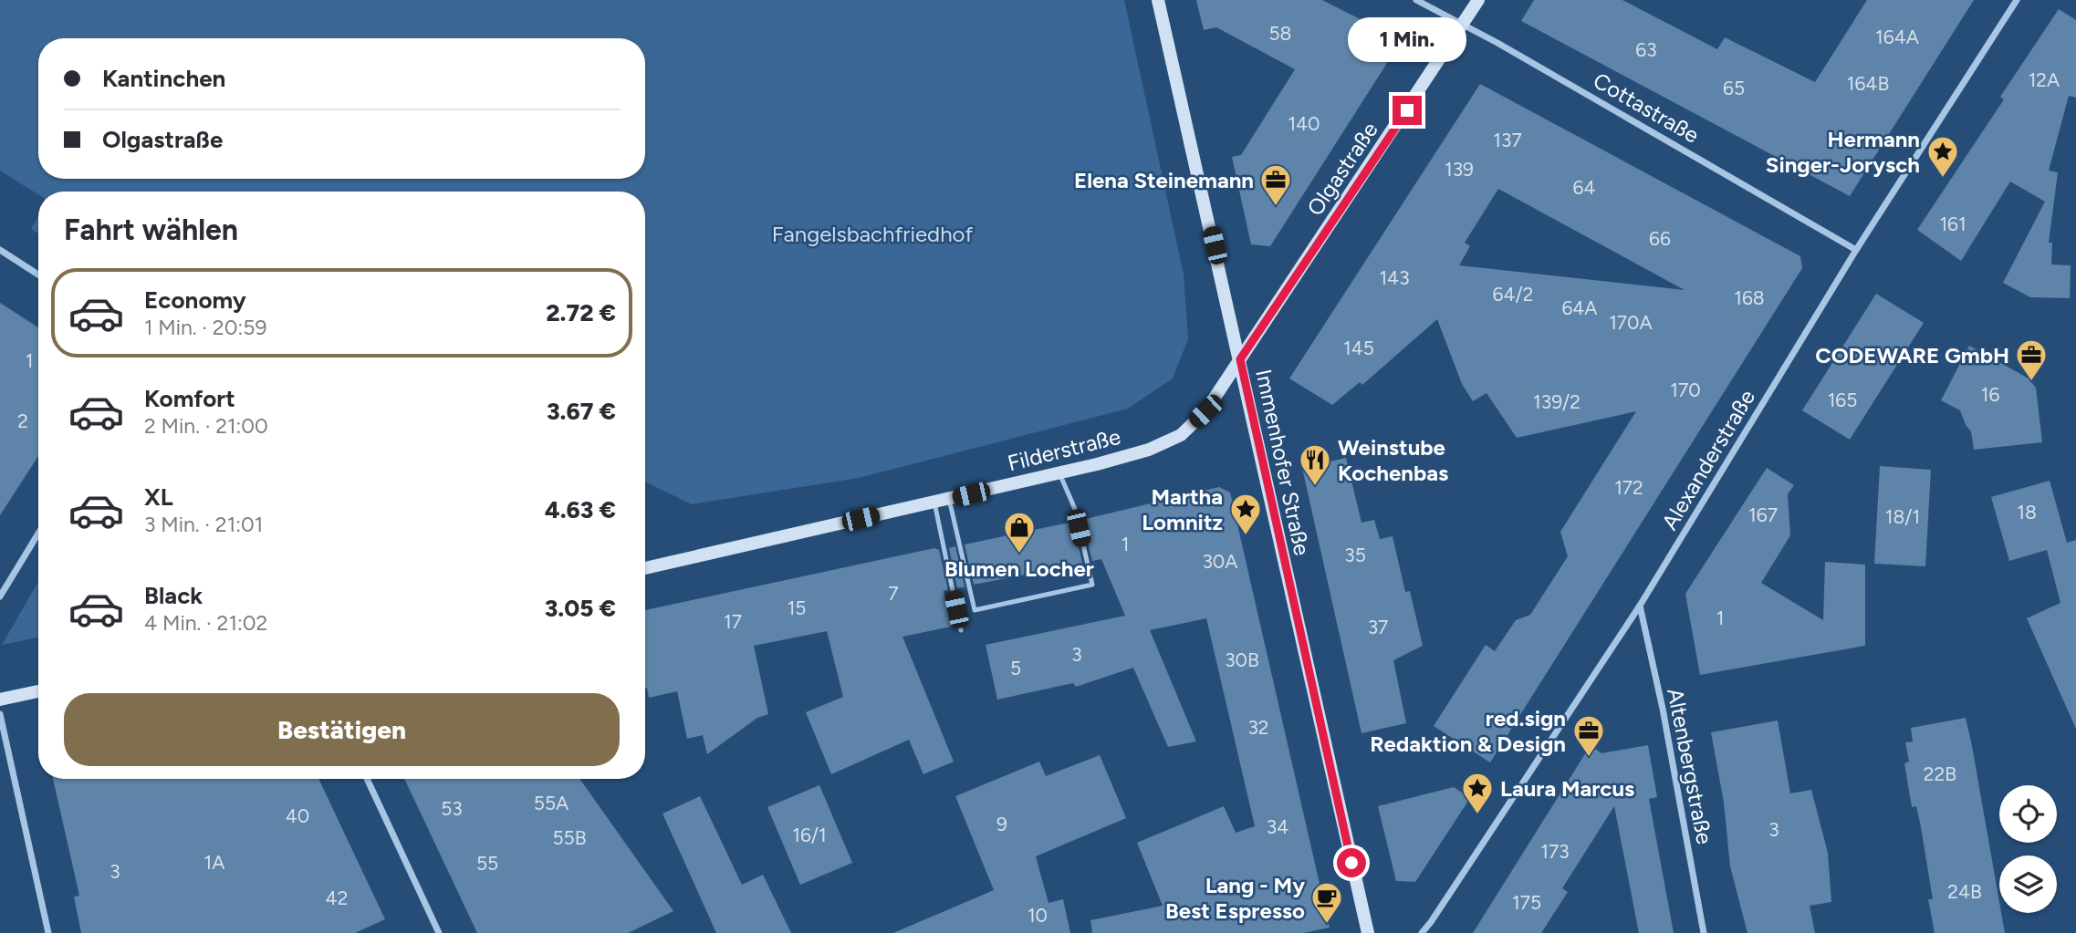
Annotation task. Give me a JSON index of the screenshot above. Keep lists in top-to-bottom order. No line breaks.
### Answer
{"streets":{"street":["Cottastraße","Olgastraße","Filderstraße","Alexanderstraße","Immenhofer Straße","Altenbergstraße"]},"crossings":[["Cottastraße","Olgastraße"],["Cottastraße","Alexanderstraße"],["Olgastraße","Filderstraße"],["Olgastraße","Immenhofer Straße"],["Filderstraße","Immenhofer Straße"],["Alexanderstraße","Altenbergstraße"]],"parks":["Fangelsbachfriedhof"],"places":{"place":["Hermann Singer-Jorysch","Martha Lomnitz","Laura Marcus"],"office":["Elena Steinemann","CODEWARE GmbH","red.sign Redaktion & Design"],"restaurant":["Weinstube Kochenbas"],"shop":["Blumen Locher"],"cafe":["Lang - My Best Espresso"]},"house_numbers":["58","164A","63","12A","164B","65","140","137","139","64","161","66","143","64/2","168","64A","170A","145","1","170","16","165","139/2","2","172","18","167","18/1","1","35","30A","7","15","1","17","37","3","30B","5","32","22B","55A","53","40","9","34","3","16/1","55B","173","1A","55","3","24B","42","175","10"],"page":{"bubble":"1 Min.","banner":["Kantinchen","Olgastraße"],"heading":"Fahrt wählen","list":[{"name":"Economy","note":"1 Min. · 20:59","value":"2.72 €"},{"name":"Komfort","note":"2 Min. · 21:00","value":"3.67 €"},{"name":"XL","note":"3 Min. · 21:01","value":"4.63 €"},{"name":"Black","note":"4 Min. · 21:02","value":"3.05 €"}],"buttons":"Bestätigen"}}
